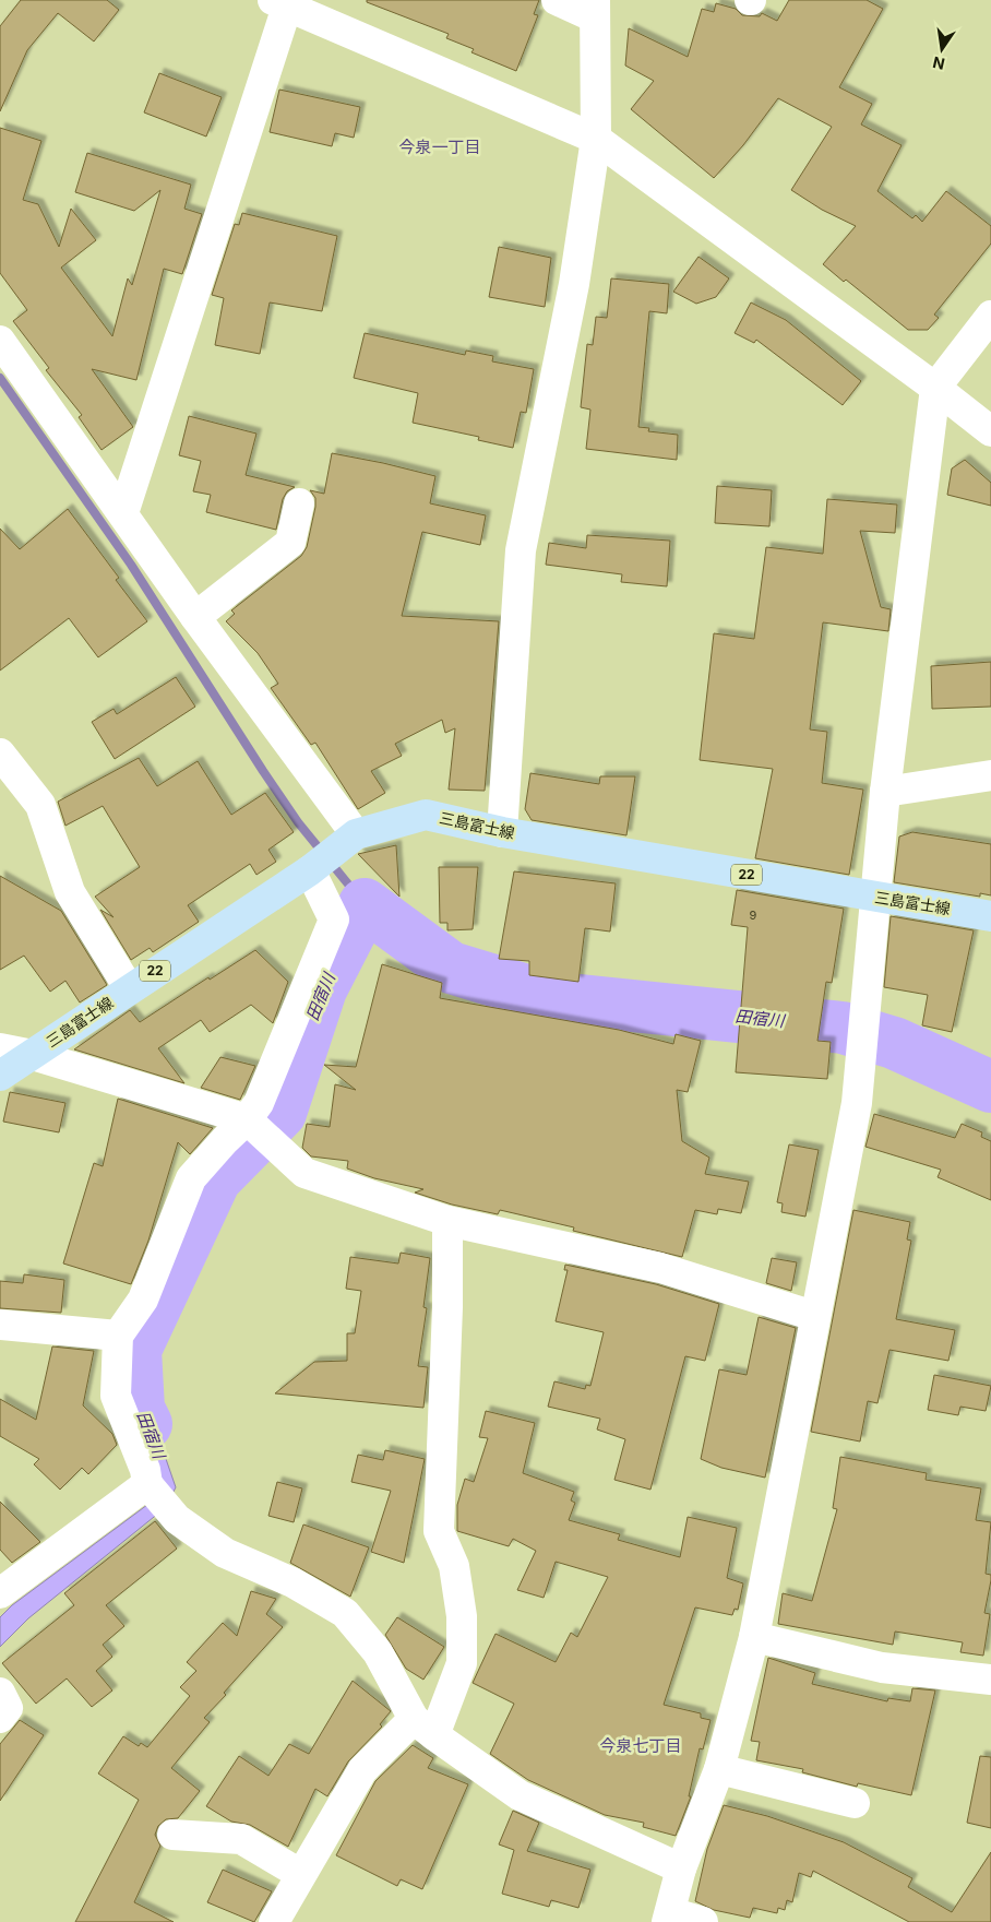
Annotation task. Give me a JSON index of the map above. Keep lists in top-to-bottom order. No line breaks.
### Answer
{"streets":{"main road":["三島富士線","22"]},"districts":["今泉一丁目","今泉七丁目"],"water":["田宿川"],"house_numbers":["9"],"north":"bottom"}
